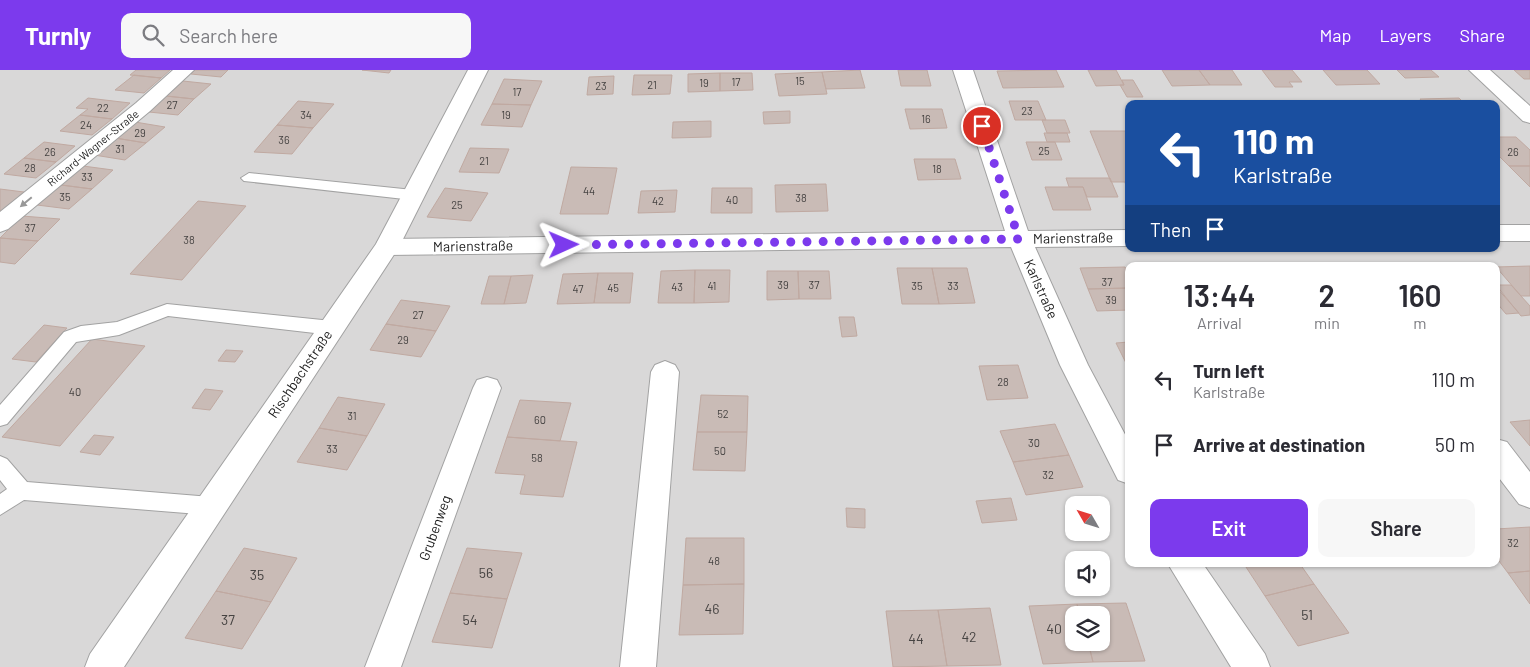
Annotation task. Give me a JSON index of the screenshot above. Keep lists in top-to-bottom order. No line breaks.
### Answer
{"streets":{"street":["Richard-Wagner-Straße","Marienstraße","Karlstraße","Rischbachstraße","Grubenweg"]},"crossings":[["Marienstraße","Karlstraße"],["Marienstraße","Rischbachstraße"]],"one_way":["Richard-Wagner-Straße"],"house_numbers":["15","17","19","21","23","17","27","22","23","34","19","16","24","29","36","31","25","26","26","21","28","18","33","44","35","38","40","42","25","37","38","37","39","37","41","35","33","43","45","47","39","27","29","28","40","52","31","60","30","33","50","58","32","32","48","56","35","46","51","37","54","40","42","44"],"north":"top left","page":{"header":"Turnly","search":"Search here","nav":["Map","Layers","Share"],"turn":["110 m","Karlstraße"],"then":"Then","eta":["13:44","Arrival","2","min","160","m"],"list":[{"name":"Turn left","note":"Karlstraße","value":"110 m"},{"name":"Arrive at destination","value":"50 m"}],"buttons":["Exit","Share"]}}
